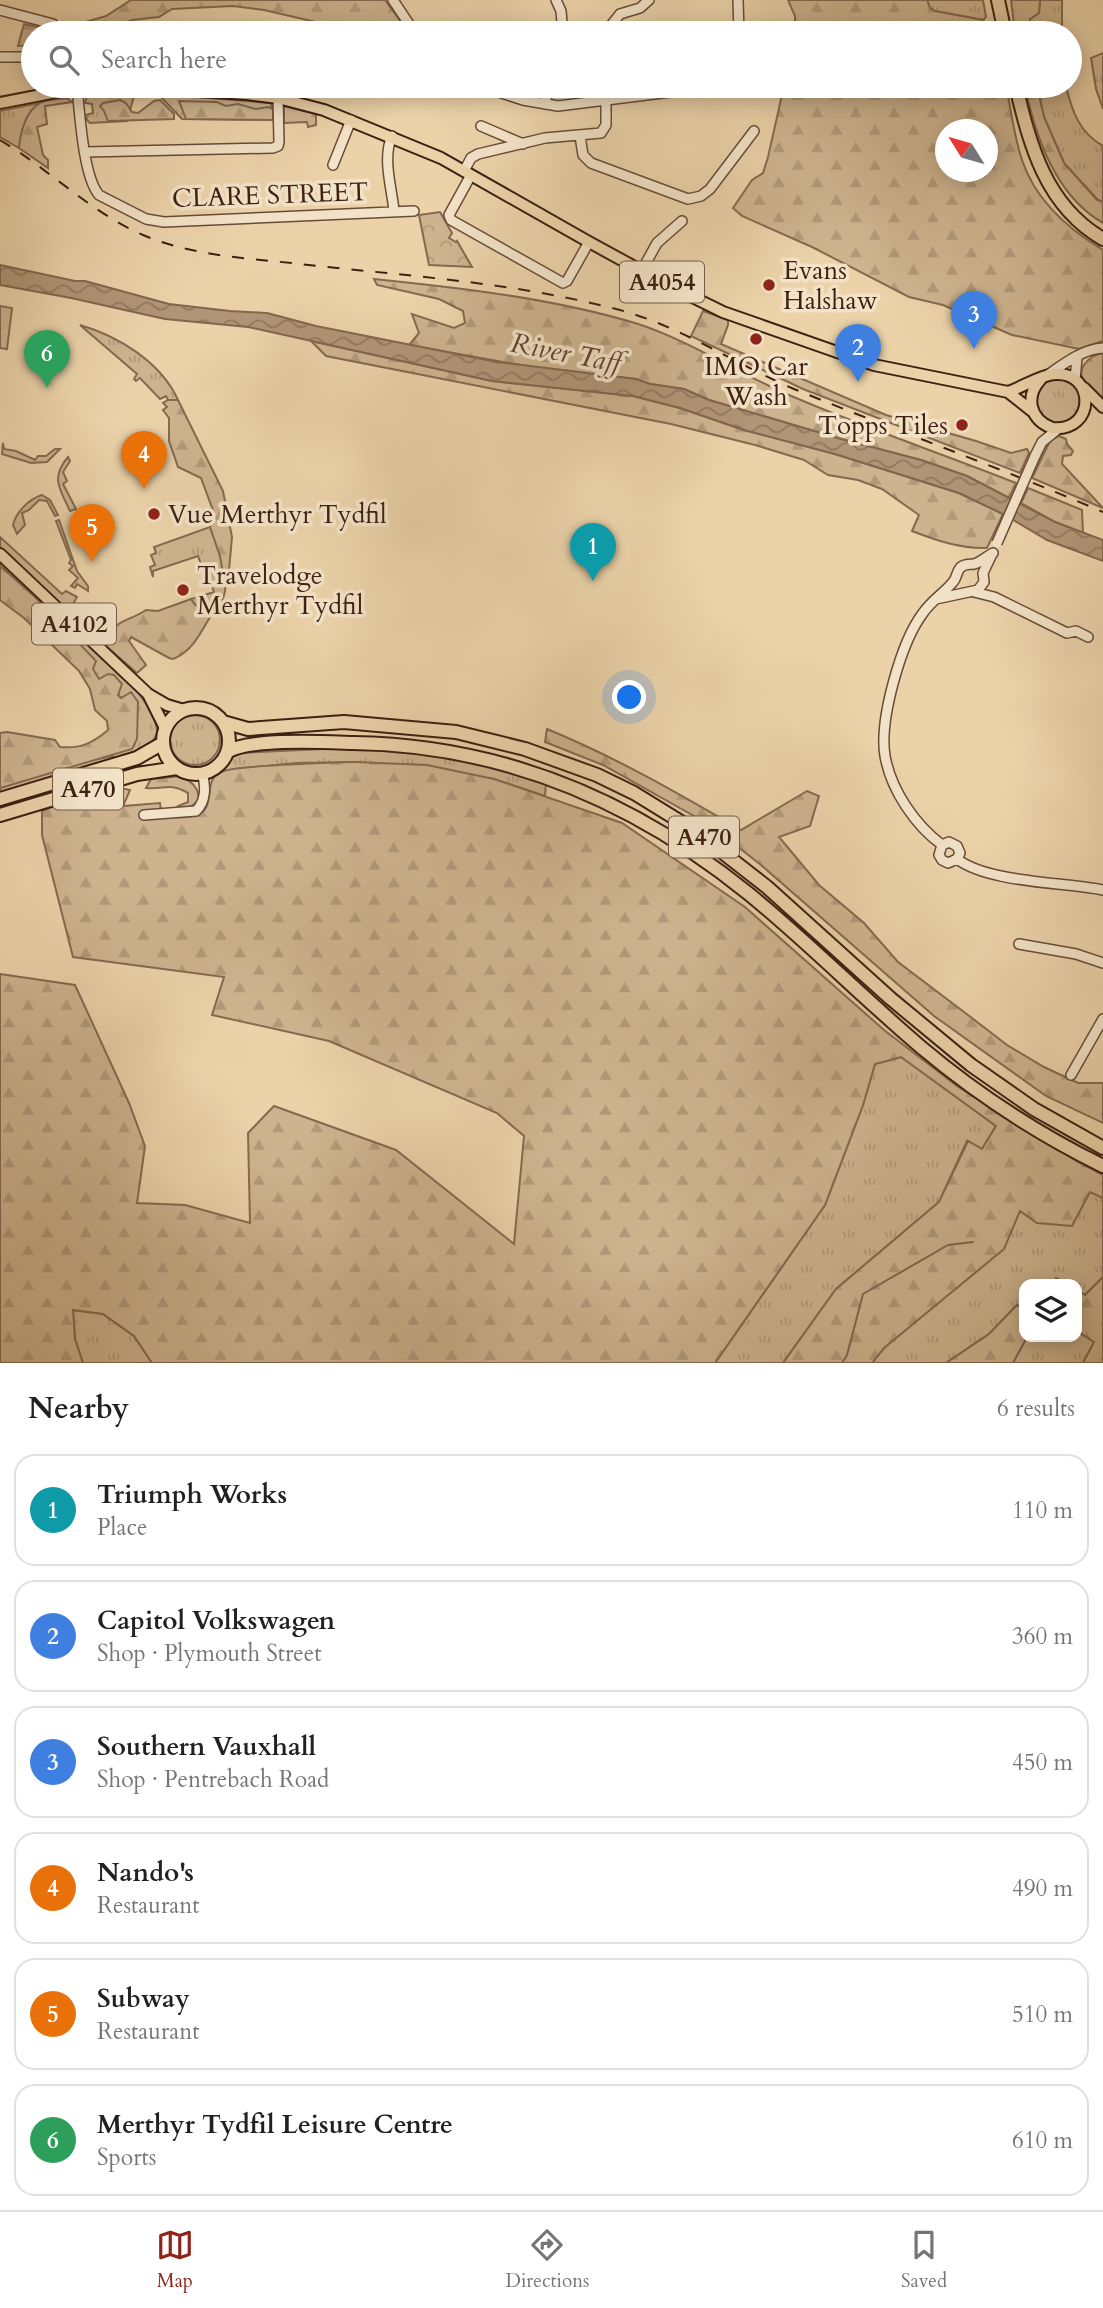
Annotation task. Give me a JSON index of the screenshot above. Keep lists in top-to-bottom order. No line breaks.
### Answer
{"streets":{"highway":["A470"],"main road":["A4054","A4102"],"street":["CLARE STREET"]},"crossings":[["A4102","A470"]],"water":["River Taff"],"places":["Evans Halshaw","IMO Car Wash","Topps Tiles","Vue Merthyr Tydfil","Travelodge Merthyr Tydfil"],"north":"top left","page":{"search":"Search here","pins":["3","2","6","4","5","1"],"heading":["Nearby","6 results"],"list":[{"mark":"1","name":"Triumph Works","note":"Place","value":"110 m"},{"mark":"2","name":"Capitol Volkswagen","note":"Shop · Plymouth Street","value":"360 m"},{"mark":"3","name":"Southern Vauxhall","note":"Shop · Pentrebach Road","value":"450 m"},{"mark":"4","name":"Nando's","note":"Restaurant","value":"490 m"},{"mark":"5","name":"Subway","note":"Restaurant","value":"510 m"},{"mark":"6","name":"Merthyr Tydfil Leisure Centre","note":"Sports","value":"610 m"}],"nav":["Map","Directions","Saved"]}}
